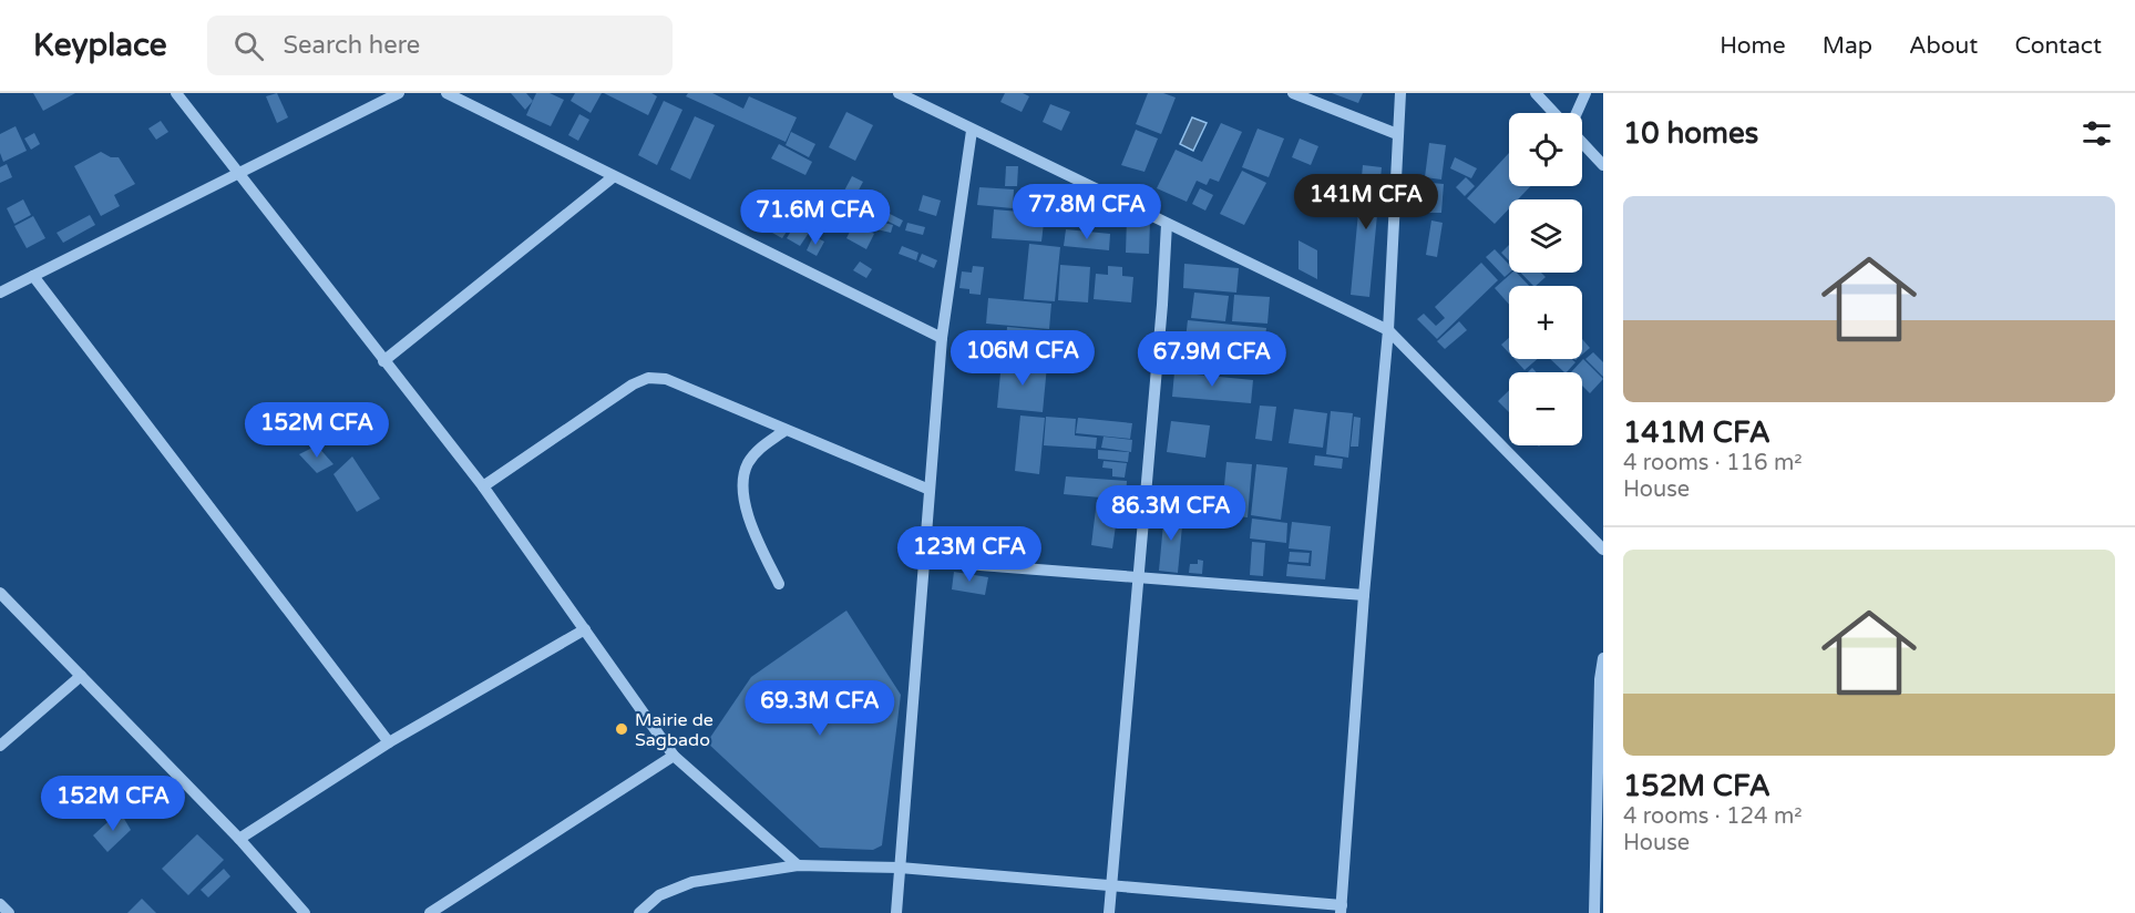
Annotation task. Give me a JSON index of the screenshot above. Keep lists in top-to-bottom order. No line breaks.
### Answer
{"places":["Mairie de Sagbado"],"page":{"header":"Keyplace","search":"Search here","nav":["Home","Map","About","Contact"],"heading":"10 homes","map_buttons":["+","−"],"list":[{"name":"141M CFA","note":"4 rooms · 116 m² · House"},{"name":"152M CFA","note":"4 rooms · 124 m² · House"}],"price":["141M CFA","77.8M CFA","71.6M CFA","106M CFA","67.9M CFA","152M CFA","86.3M CFA","123M CFA","69.3M CFA","152M CFA"]}}
